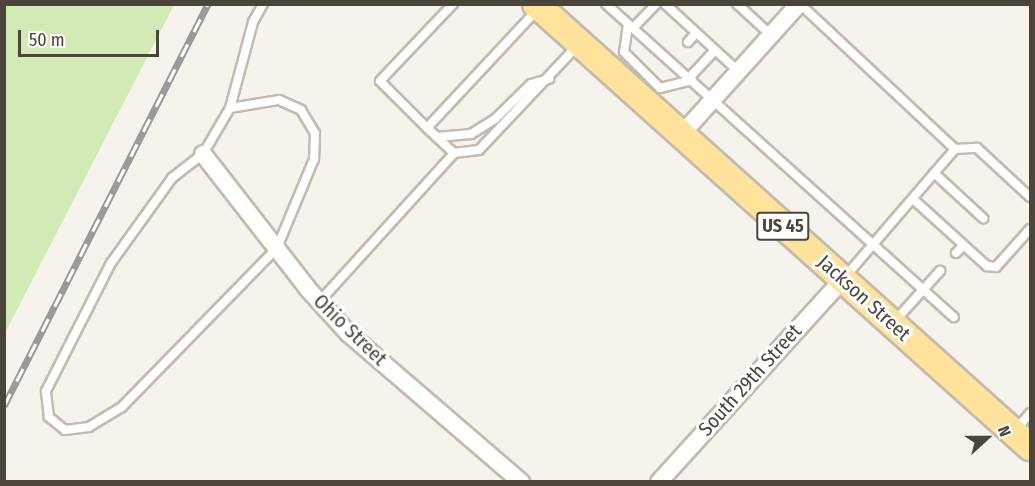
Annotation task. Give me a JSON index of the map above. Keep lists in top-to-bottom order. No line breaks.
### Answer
{"streets":{"main road":["US 45","Jackson Street"],"street":["Ohio Street","South 29th Street"]},"crossings":[["Jackson Street","South 29th Street"]],"scale_bar":"50 m","north":"right"}
